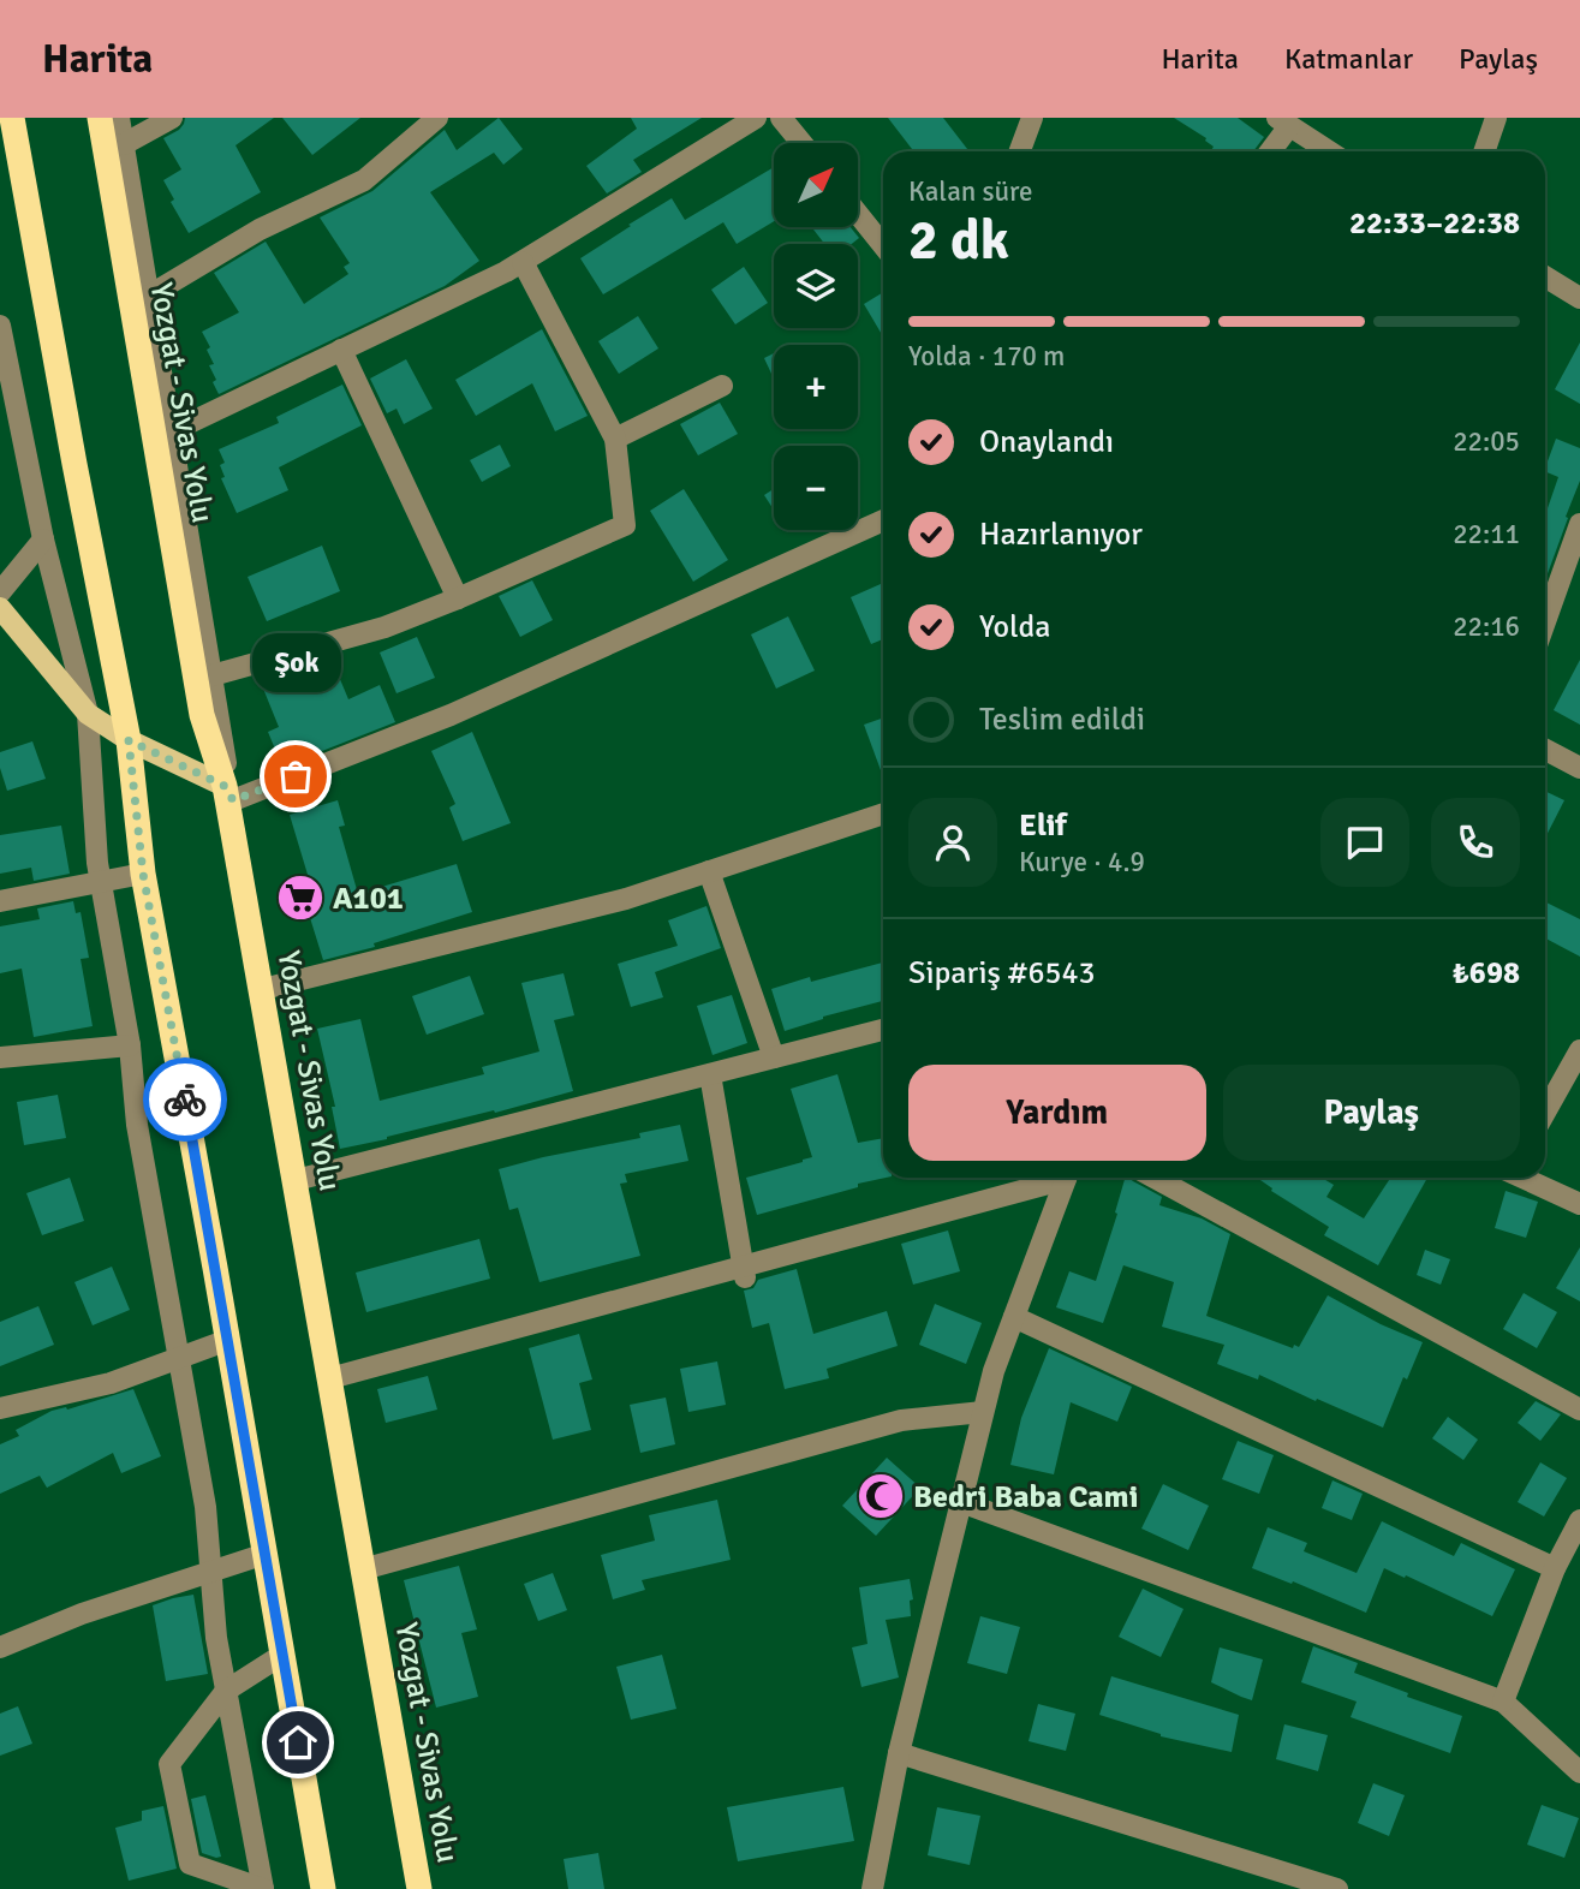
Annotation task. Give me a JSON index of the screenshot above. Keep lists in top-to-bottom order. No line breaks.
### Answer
{"streets":{"highway":["Yozgat - Sivas Yolu"]},"places":{"other":["Şok"],"supermarket":["A101"],"mosque":["Bedri Baba Cami"]},"north":"top right","page":{"header":"Harita","nav":["Harita","Katmanlar","Paylaş"],"map_buttons":["+","−"],"heading":["2 dk","Kalan süre","22:33–22:38"],"panel":["Elif","Kurye · 4.9","Sipariş #6543","₺698"],"bar":"Yolda · 170 m","list":[["Onaylandı","22:05"],["Hazırlanıyor","22:11"],["Yolda","22:16"],"Teslim edildi"],"bubble":"Şok","buttons":["Yardım","Paylaş"]}}
